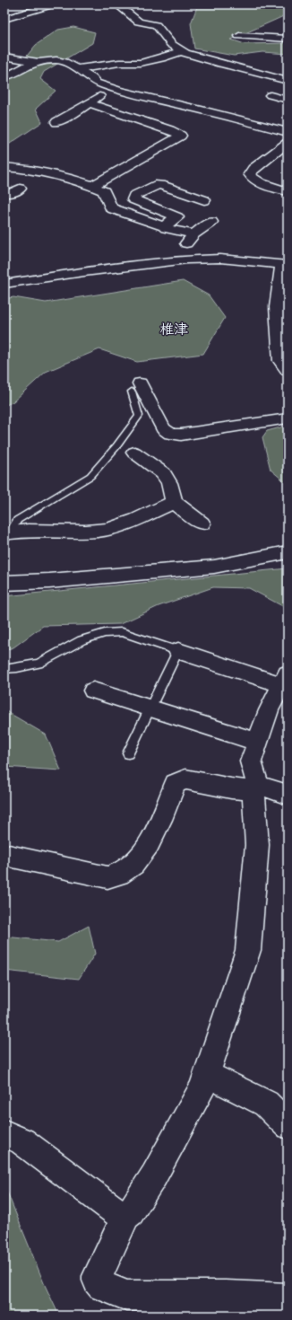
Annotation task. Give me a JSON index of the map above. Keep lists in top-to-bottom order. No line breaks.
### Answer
{"districts":["椎津"]}
